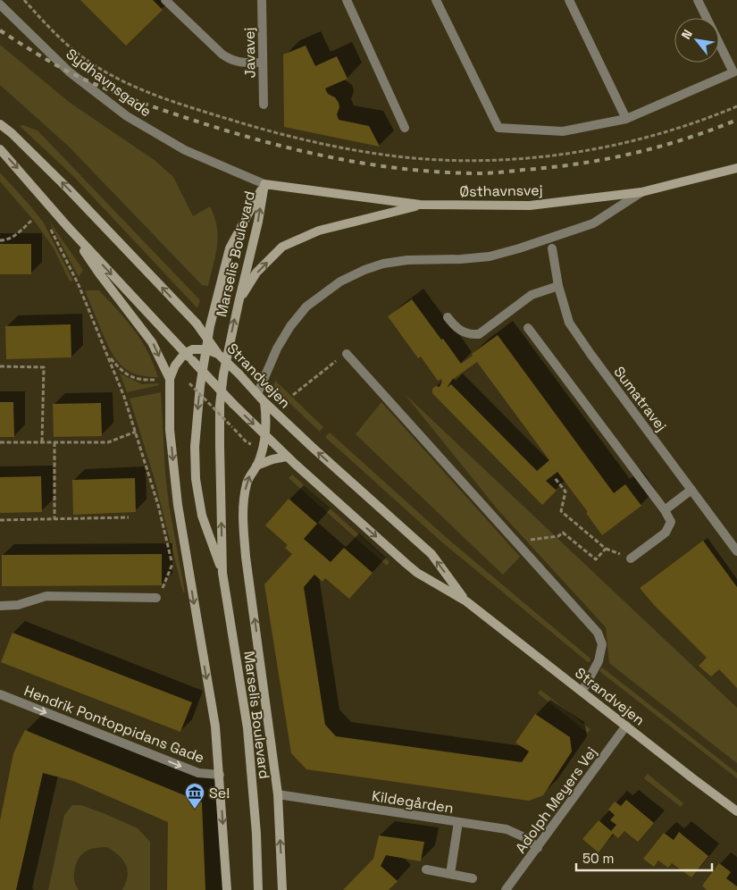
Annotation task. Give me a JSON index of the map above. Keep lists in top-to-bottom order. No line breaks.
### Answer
{"streets":{"street":["Javavej","Sydhavnsgade","Østhavnsvej","Marselis Boulevard","Strandvejen","Sumatravej","Hendrik Pontoppidans Gade","Adolph Meyers Vej","Kildegården"]},"crossings":[["Sydhavnsgade","Østhavnsvej"],["Sydhavnsgade","Marselis Boulevard"],["Østhavnsvej","Marselis Boulevard"],["Strandvejen","Adolph Meyers Vej"],["Adolph Meyers Vej","Kildegården"]],"one_way":["Hendrik Pontoppidans Gade"],"places":{"museum":["Se!"]},"scale_bar":"50 m","north":"top left"}
